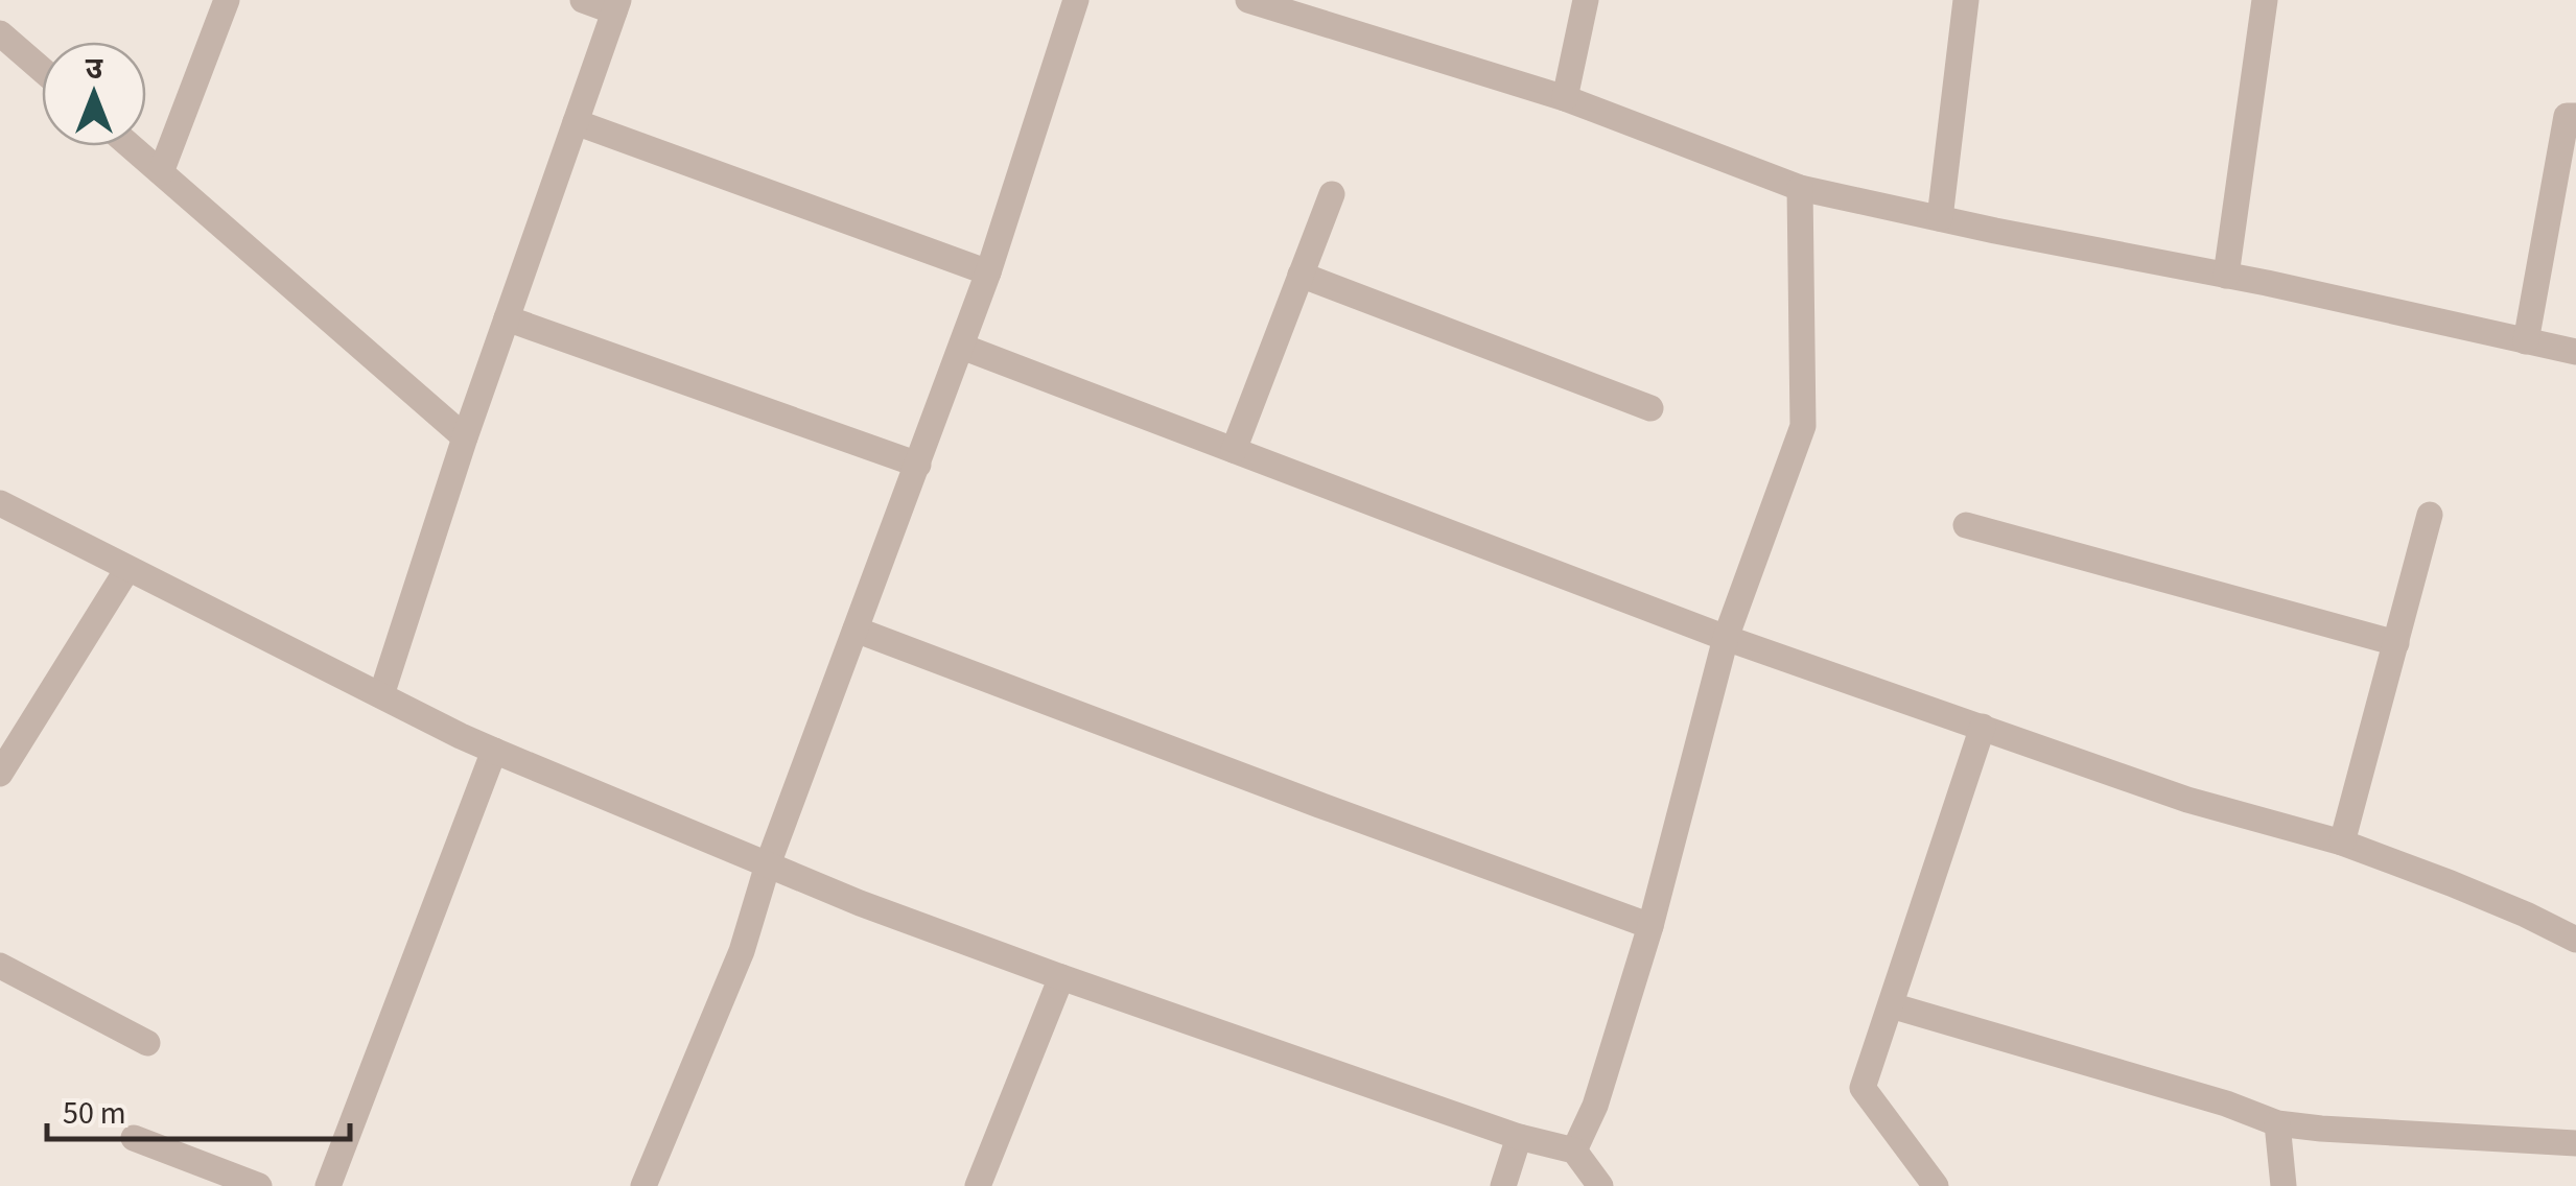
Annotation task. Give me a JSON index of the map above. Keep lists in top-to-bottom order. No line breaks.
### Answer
{"scale_bar":"50 m","north":"top"}
